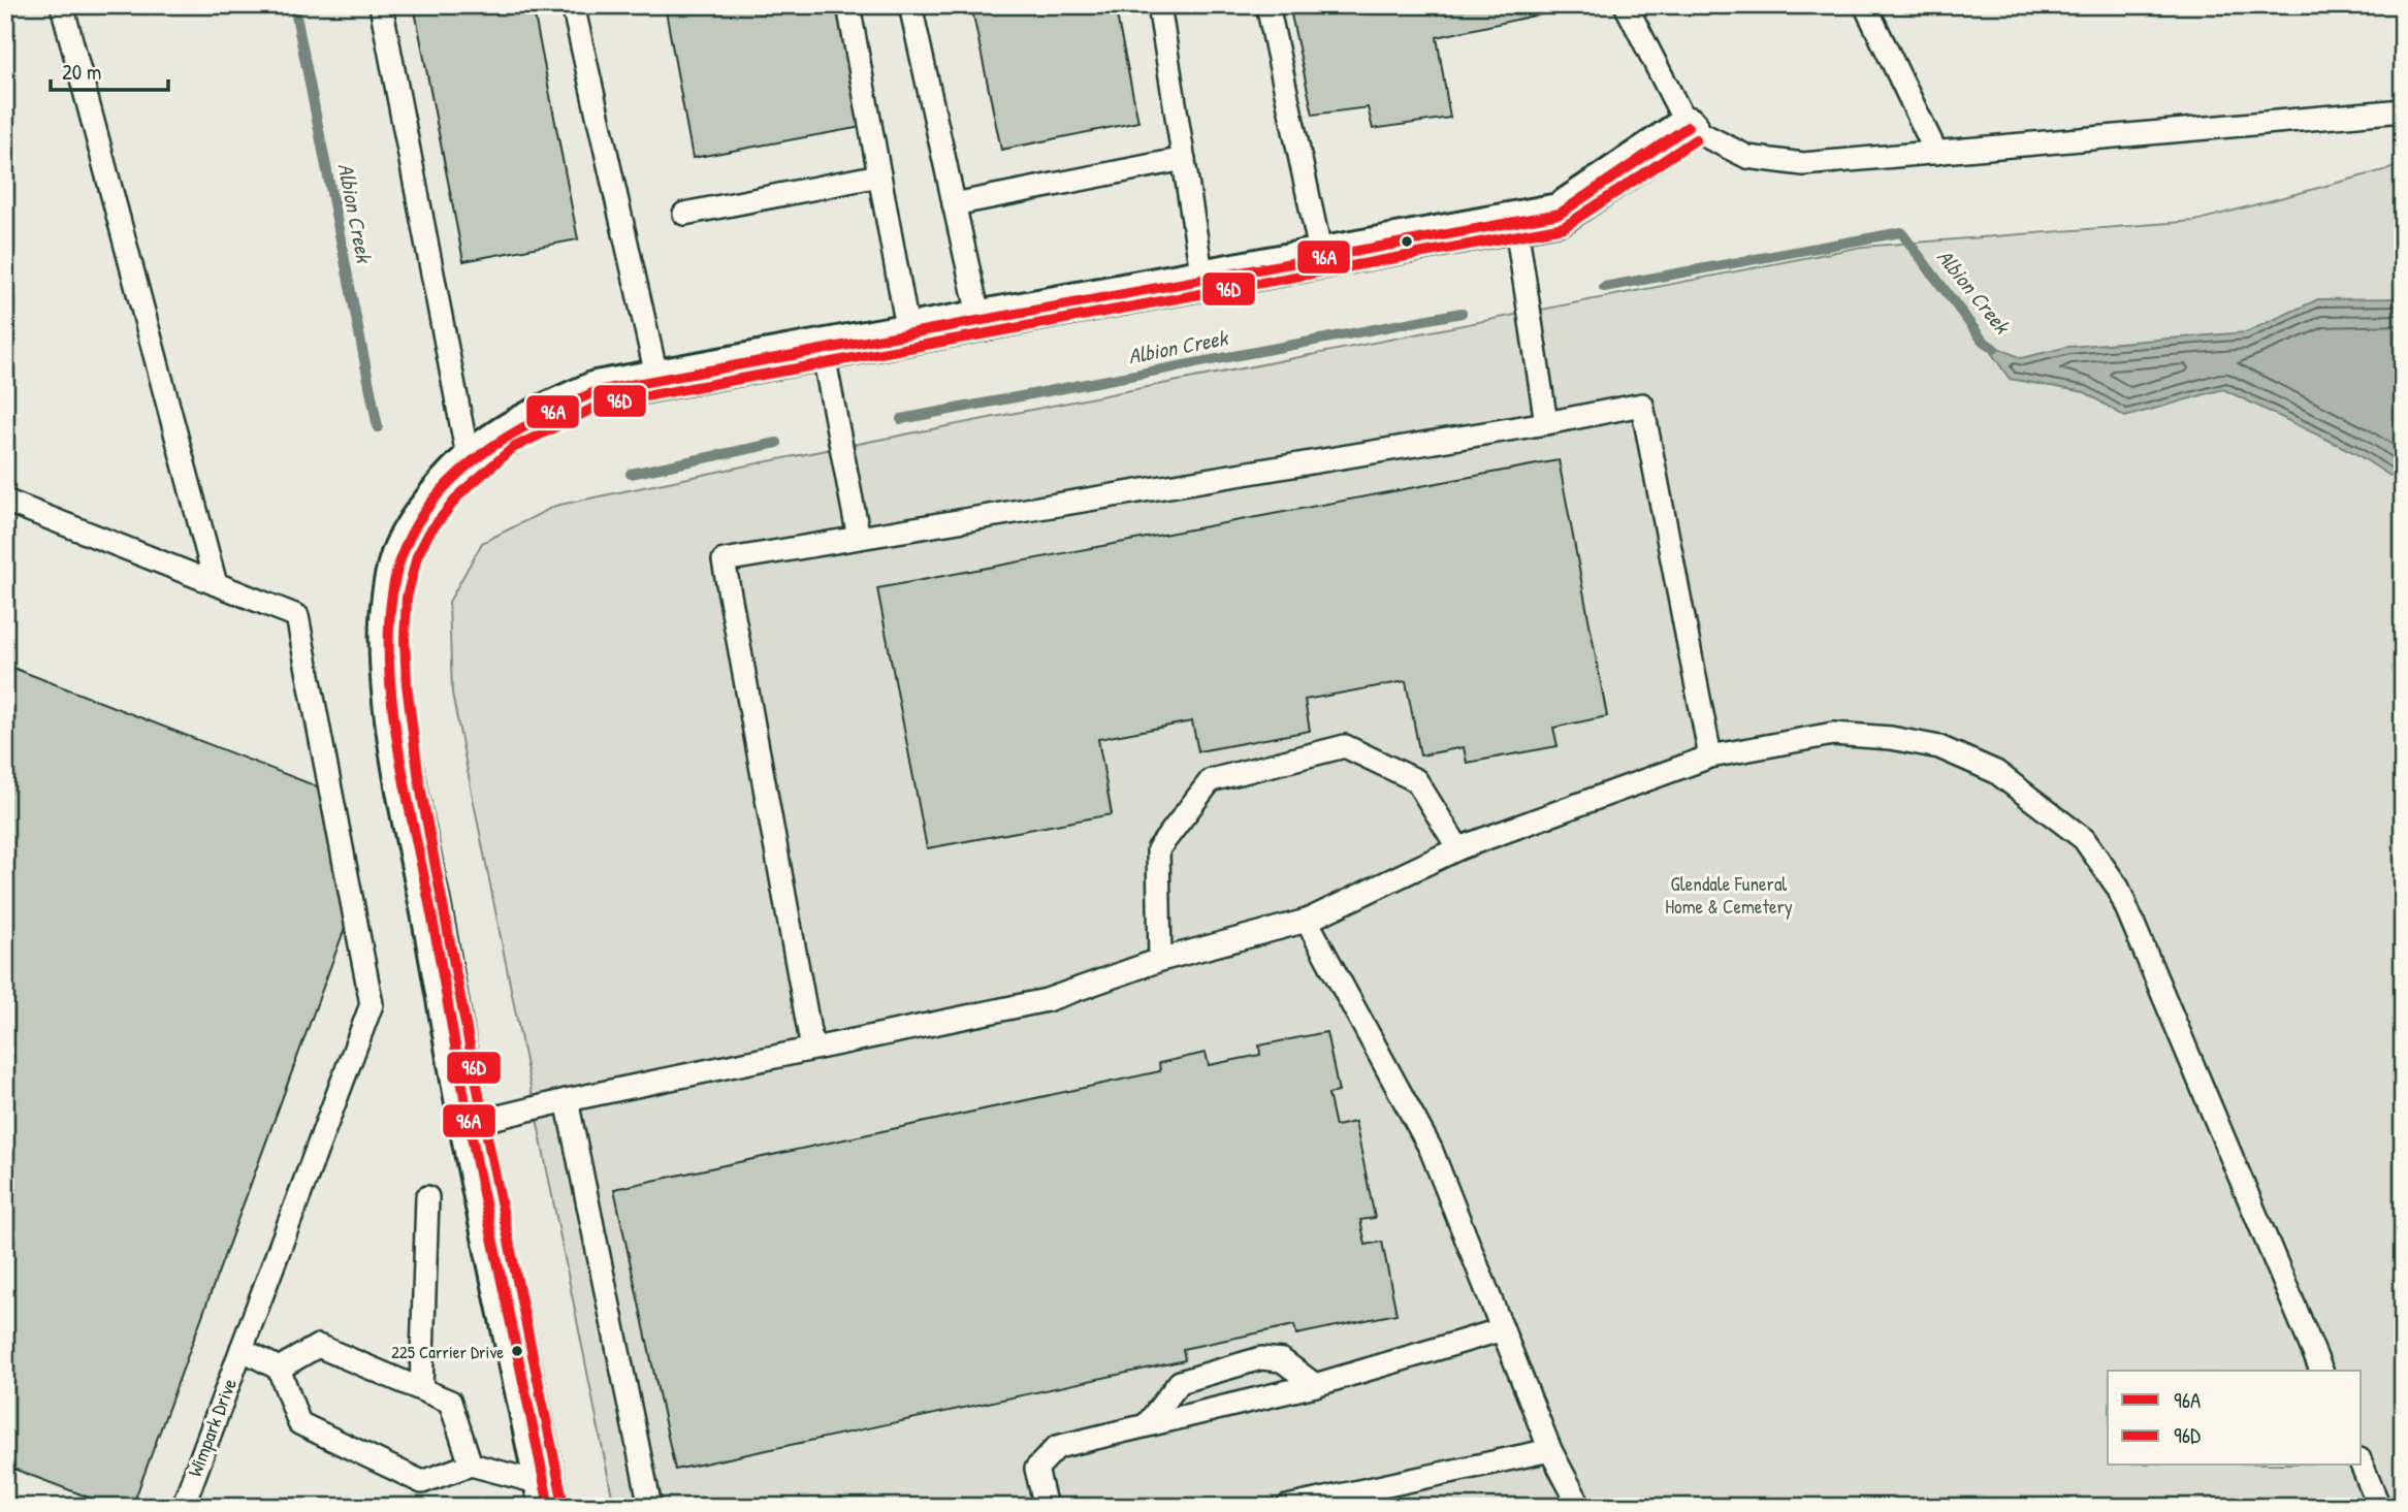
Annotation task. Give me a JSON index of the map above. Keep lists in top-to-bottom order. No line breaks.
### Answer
{"streets":{"lane":["Wimpark Drive"]},"water":["Albion Creek"],"parks":["Glendale Funeral Home & Cemetery"],"places":["225 Carrier Drive"],"lines":["transit line 96A","transit line 96D"],"legend":["96A","96D"],"scale_bar":"20 m"}
